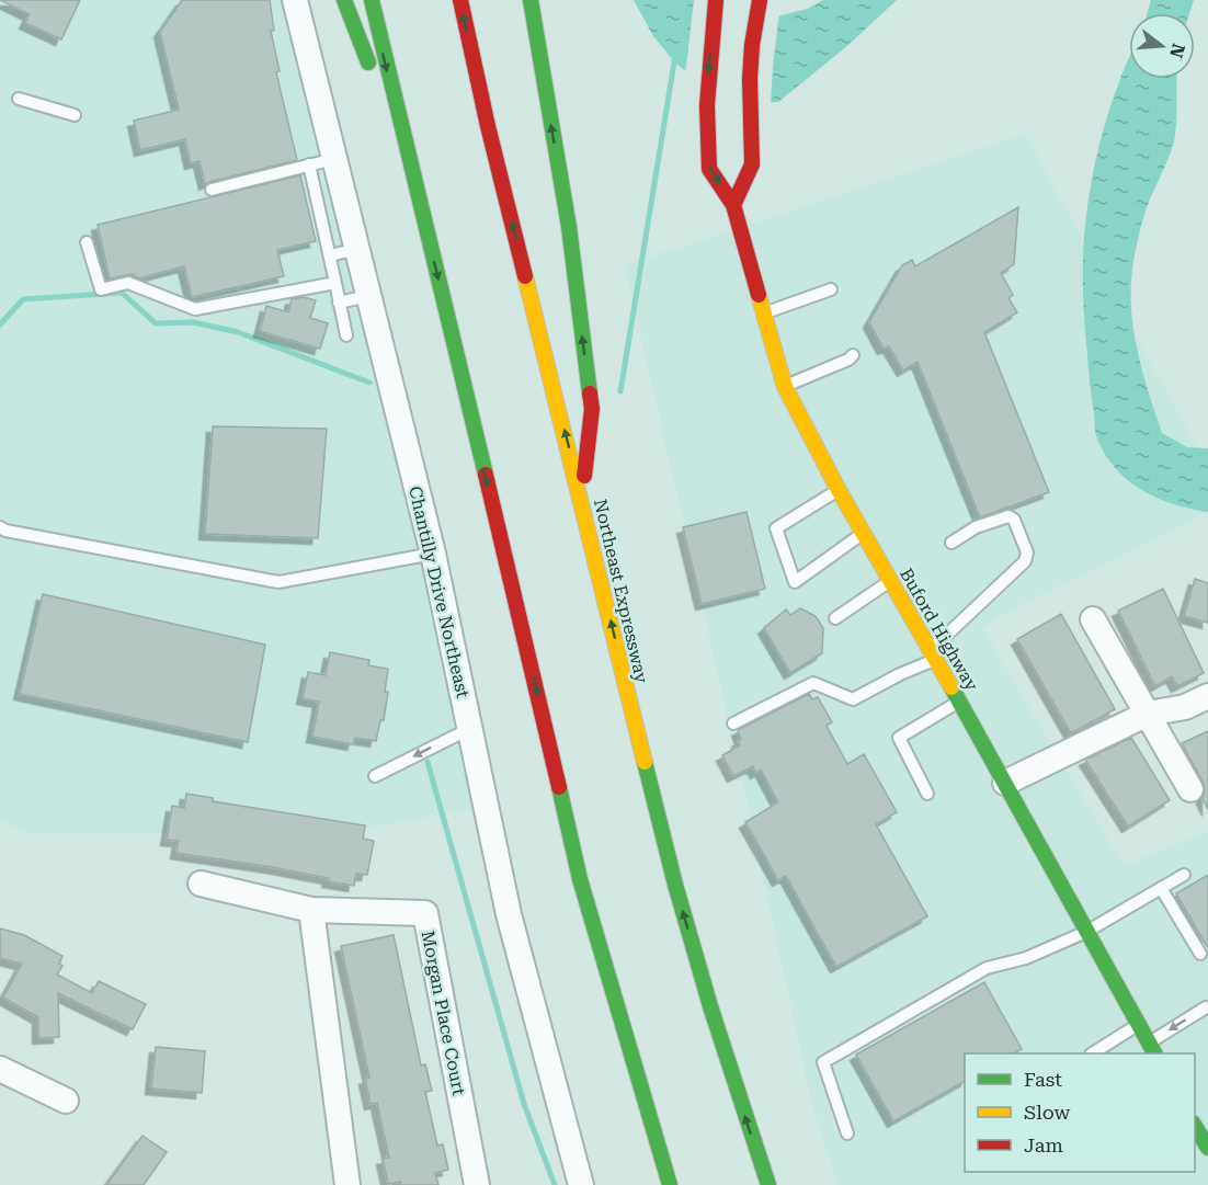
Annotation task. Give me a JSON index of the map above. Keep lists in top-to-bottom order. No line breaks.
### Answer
{"streets":{"main road":["Northeast Expressway","Buford Highway"],"street":["Chantilly Drive Northeast","Morgan Place Court"]},"legend":["Fast","Slow","Jam"],"north":"right"}
